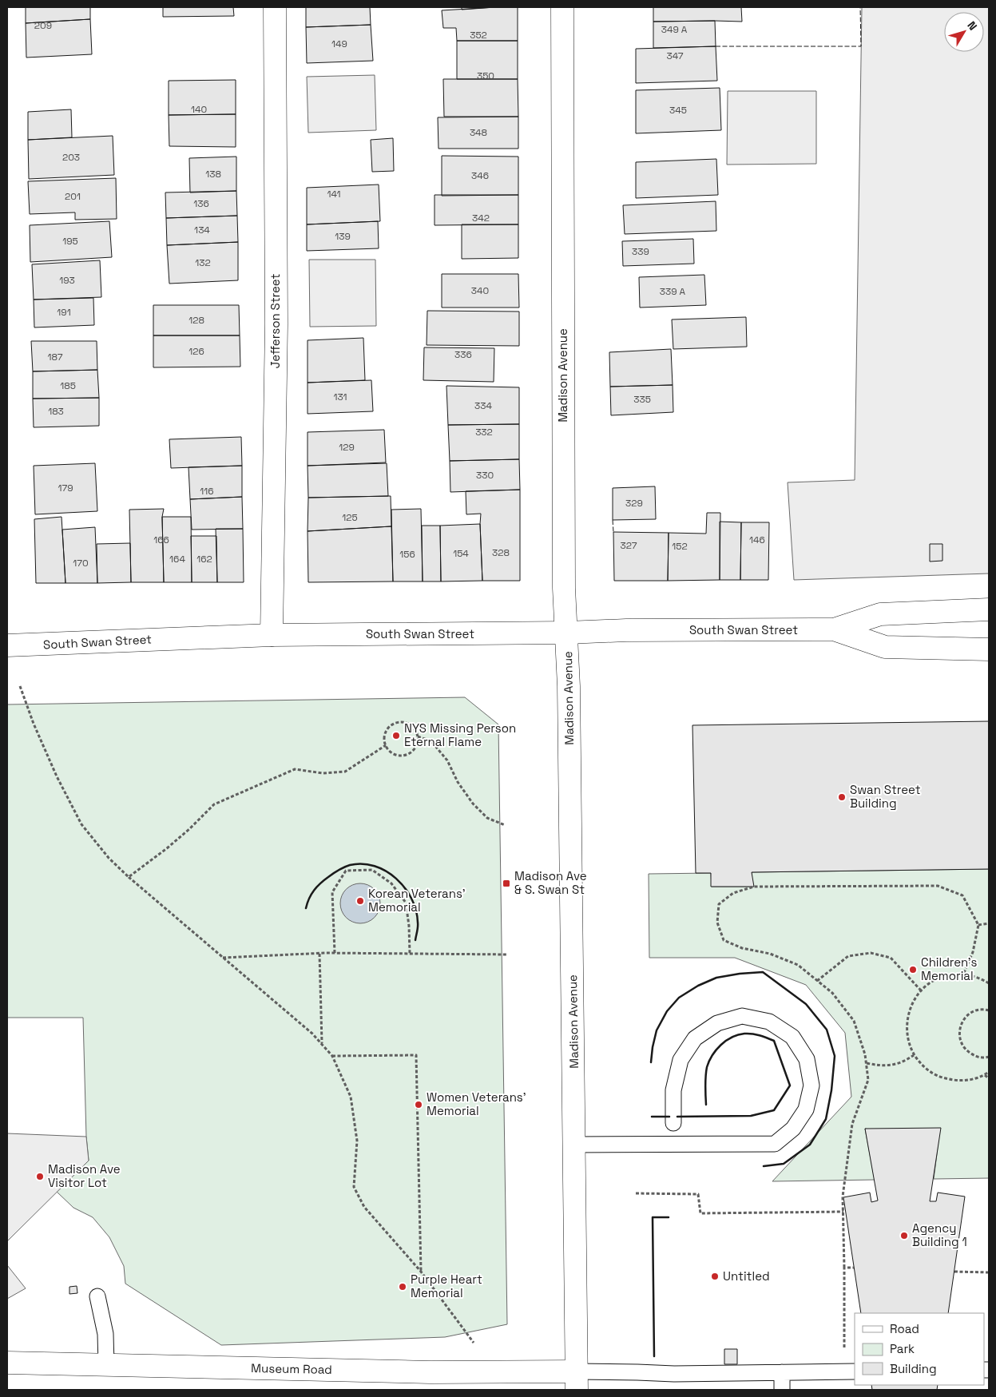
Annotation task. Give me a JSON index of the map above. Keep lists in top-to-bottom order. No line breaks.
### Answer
{"streets":{"main road":["Jefferson Street","Madison Avenue","South Swan Street","Museum Road"]},"crossings":[["Jefferson Street","South Swan Street"],["Madison Avenue","South Swan Street"],["Madison Avenue","Museum Road"]],"places":{"other":["NYS Missing Person Eternal Flame","Swan Street Building","Korean Veterans' Memorial","Children's Memorial","Women Veterans' Memorial","Madison Ave Visitor Lot","Agency Building 1","Untitled","Purple Heart Memorial"],"transit":["Madison Ave & S. Swan St"]},"house_numbers":["209","349 A","352","149","347","350","140","345","348","203","138","346","141","201","136","342","134","139","195","339","132","193","340","339 A","191","128","126","336","187","185","131","335","334","183","332","129","330","179","116","329","125","166","146","327","152","328","154","156","164","162","170"],"legend":["Road","Park","Building"],"north":"top right"}
